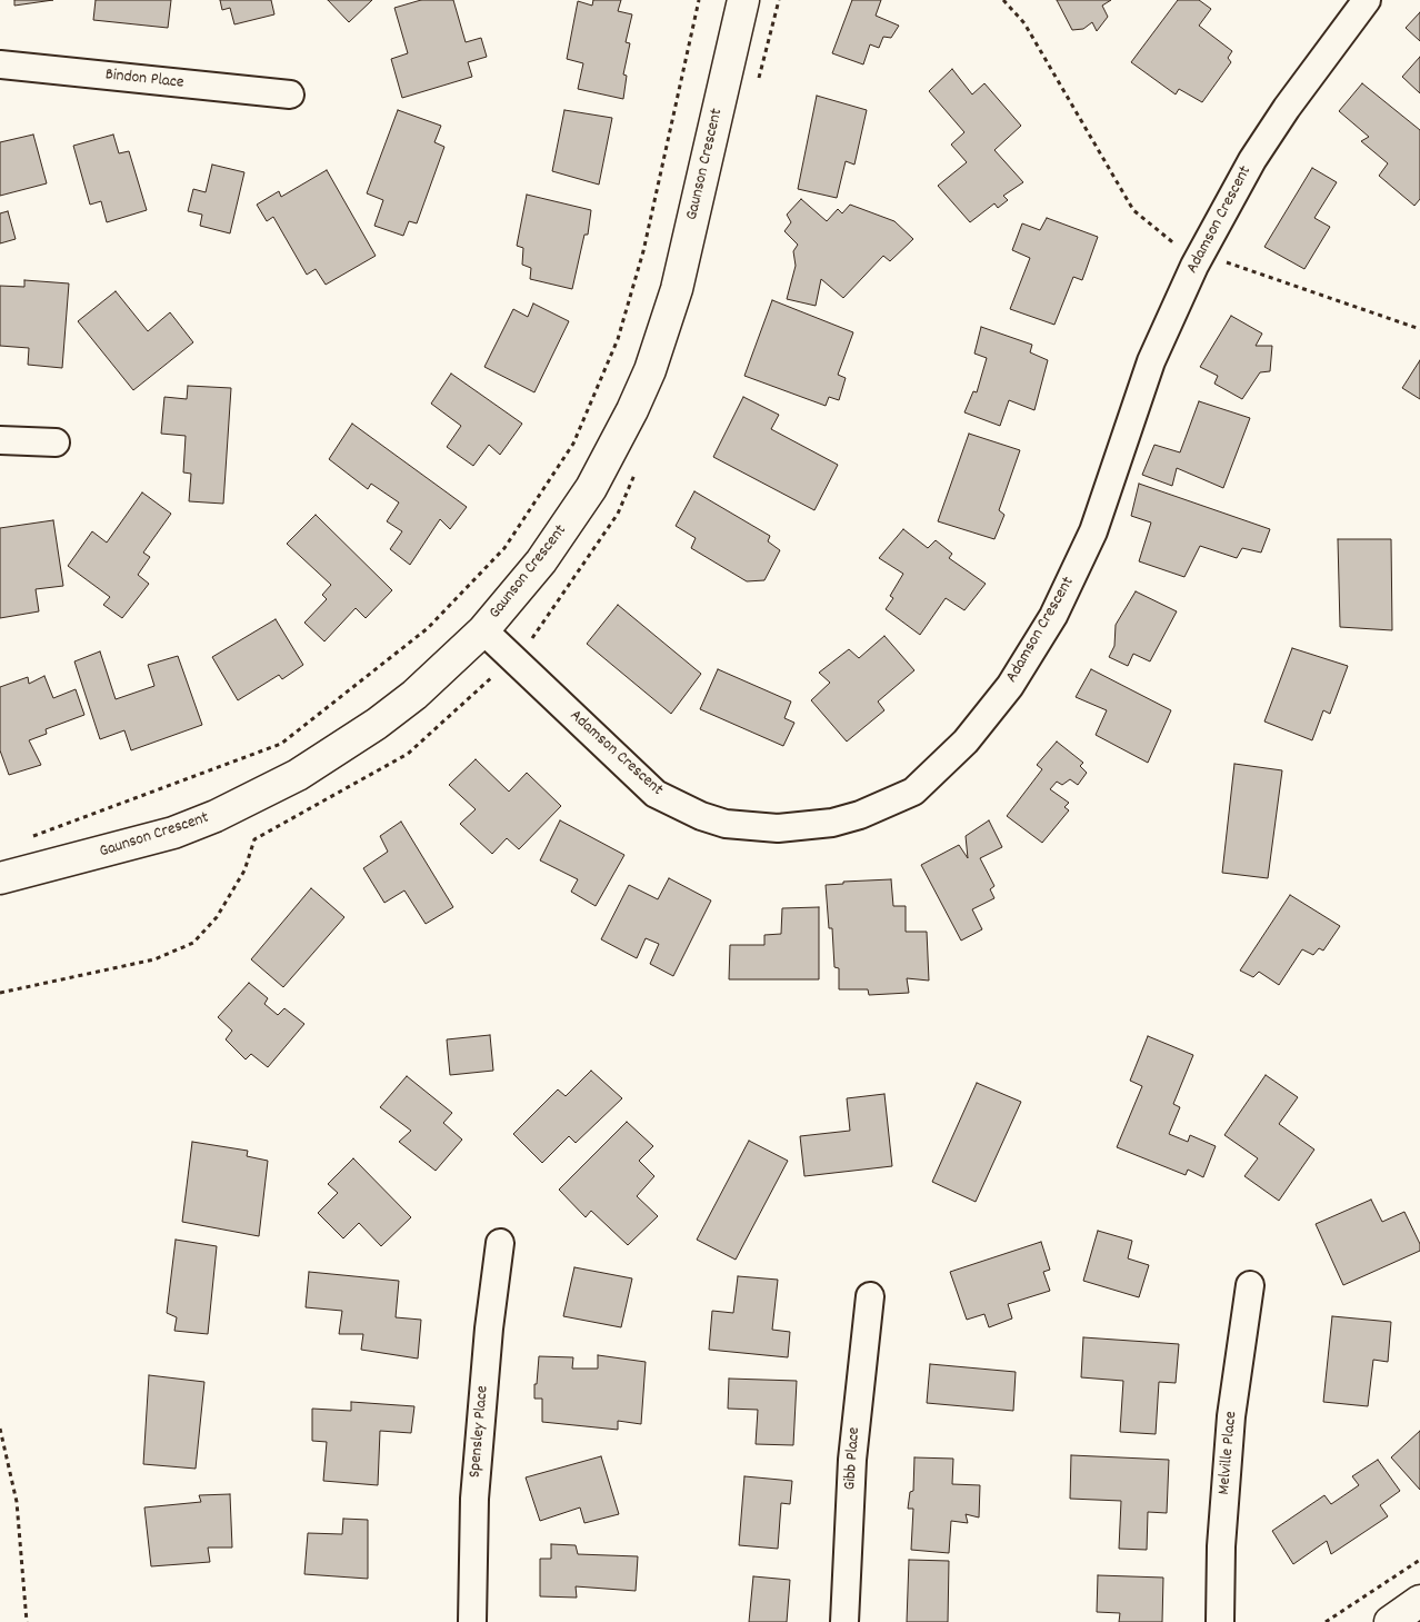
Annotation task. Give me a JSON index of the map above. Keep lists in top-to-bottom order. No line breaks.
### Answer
{"streets":{"street":["Bindon Place","Gaunson Crescent","Adamson Crescent","Spensley Place","Melville Place","Gibb Place"]},"crossings":[["Gaunson Crescent","Adamson Crescent"]]}
